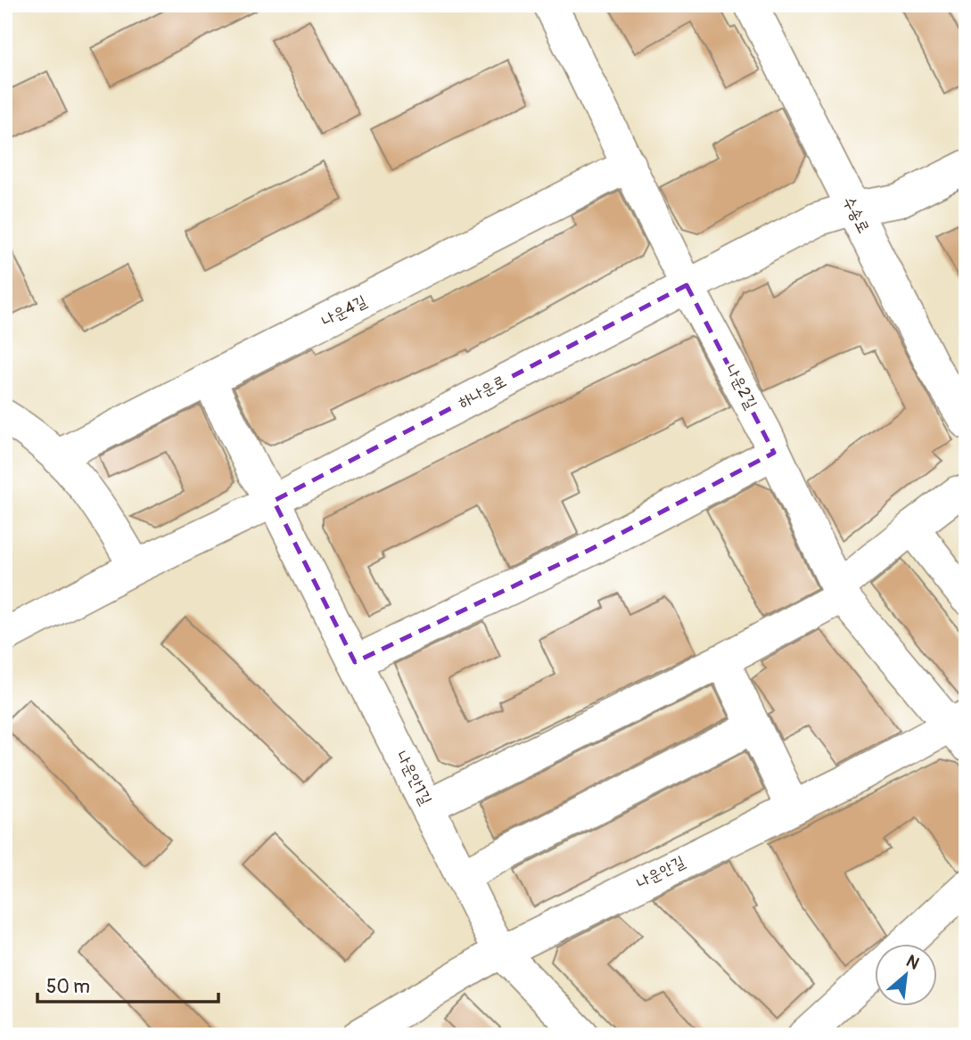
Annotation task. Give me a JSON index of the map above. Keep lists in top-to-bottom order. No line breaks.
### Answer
{"streets":{"street":["수송로","나운4길","나운2길","하나운로","나운안1길","나운안길"]},"crossings":[["수송로","하나운로"],["나운4길","나운2길"],["나운4길","나운안1길"],["나운2길","하나운로"],["나운2길","나운안길"],["하나운로","나운안1길"],["나운안1길","나운안길"]],"scale_bar":"50 m","north":"top right"}
